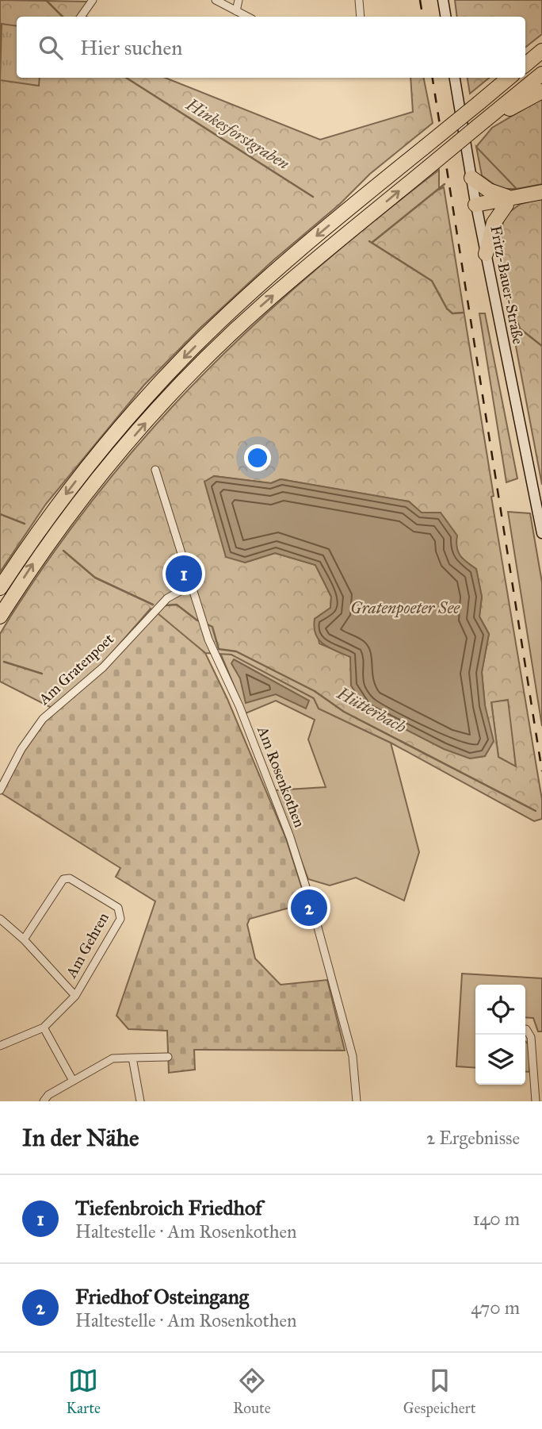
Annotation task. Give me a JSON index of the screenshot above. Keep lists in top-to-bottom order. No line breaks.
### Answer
{"streets":{"main road":["Fritz-Bauer-Straße"],"street":["Am Gratenpoet","Am Rosenkothen","Am Gehren"]},"crossings":[["Am Gratenpoet","Am Rosenkothen"]],"water":["Hinkesforstgraben","Gratenpoeter See","Hütterbach"],"page":{"search":"Hier suchen","pins":["1","2"],"heading":["In der Nähe","2 Ergebnisse"],"list":[{"mark":"1","name":"Tiefenbroich Friedhof","note":"Haltestelle · Am Rosenkothen","value":"140 m"},{"mark":"2","name":"Friedhof Osteingang","note":"Haltestelle · Am Rosenkothen","value":"470 m"}],"nav":["Karte","Route","Gespeichert"]}}
